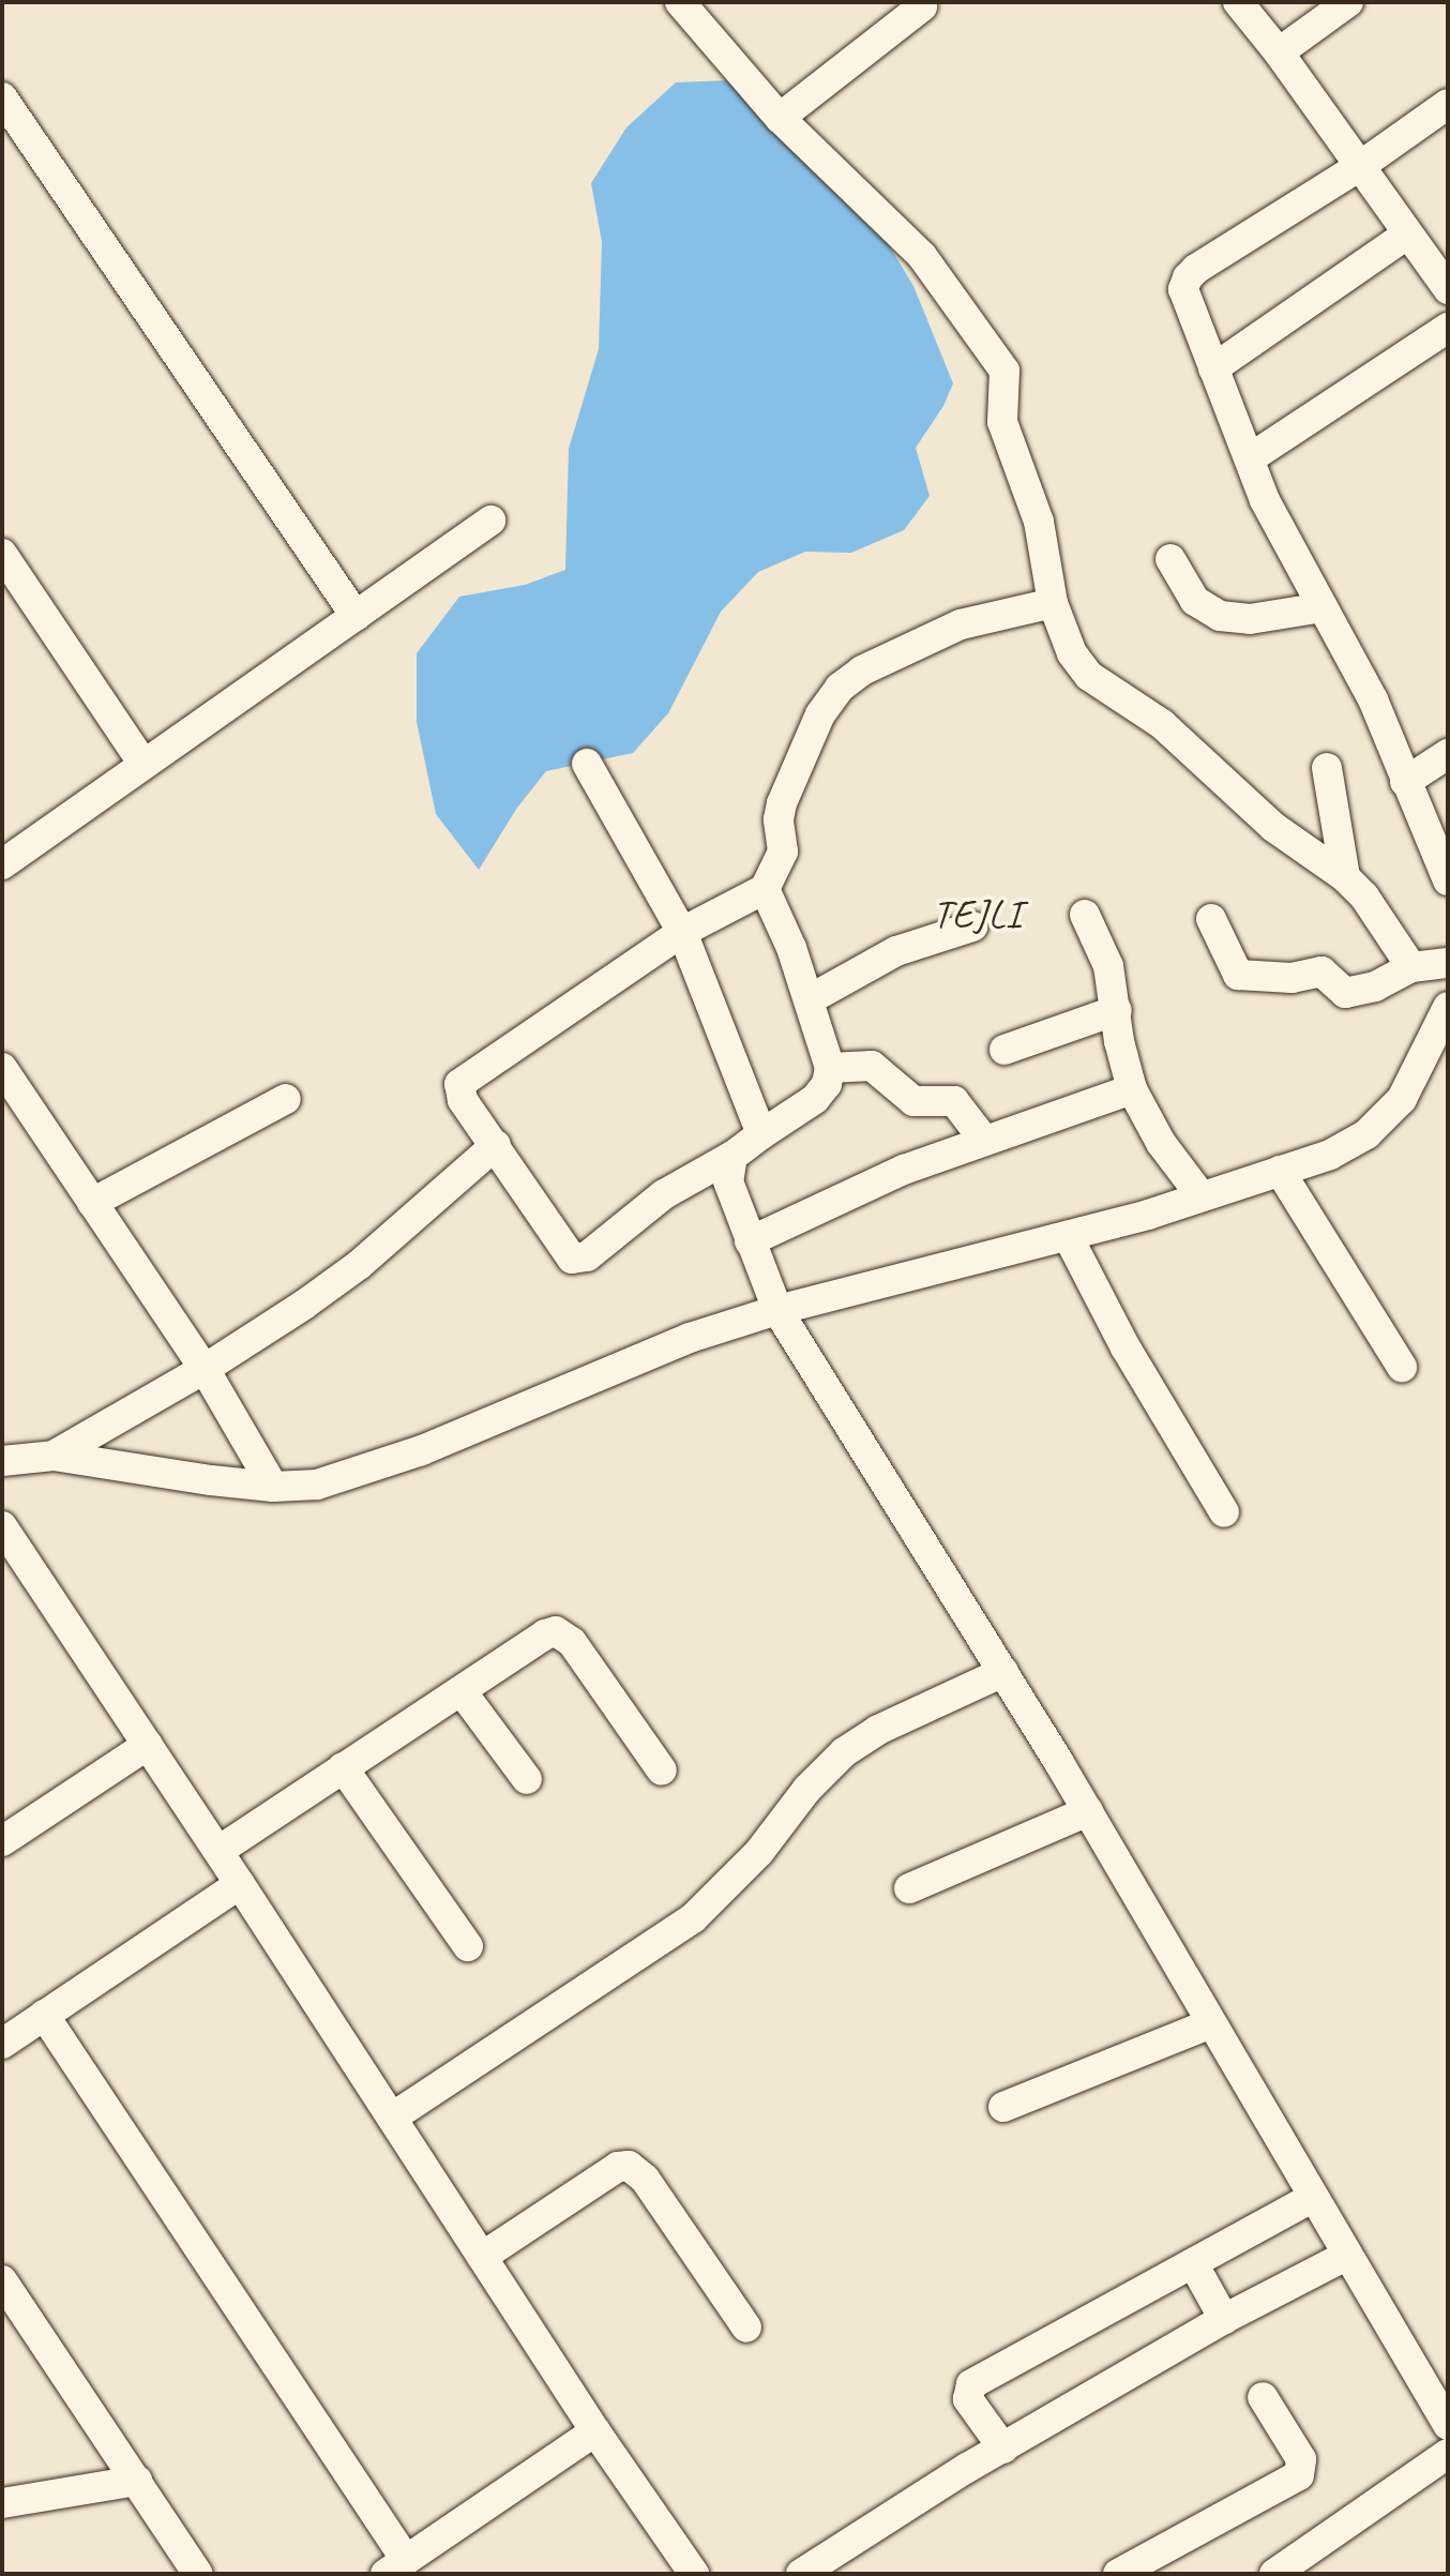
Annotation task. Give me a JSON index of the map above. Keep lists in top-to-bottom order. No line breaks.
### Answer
{"districts":["TEJLI"]}
